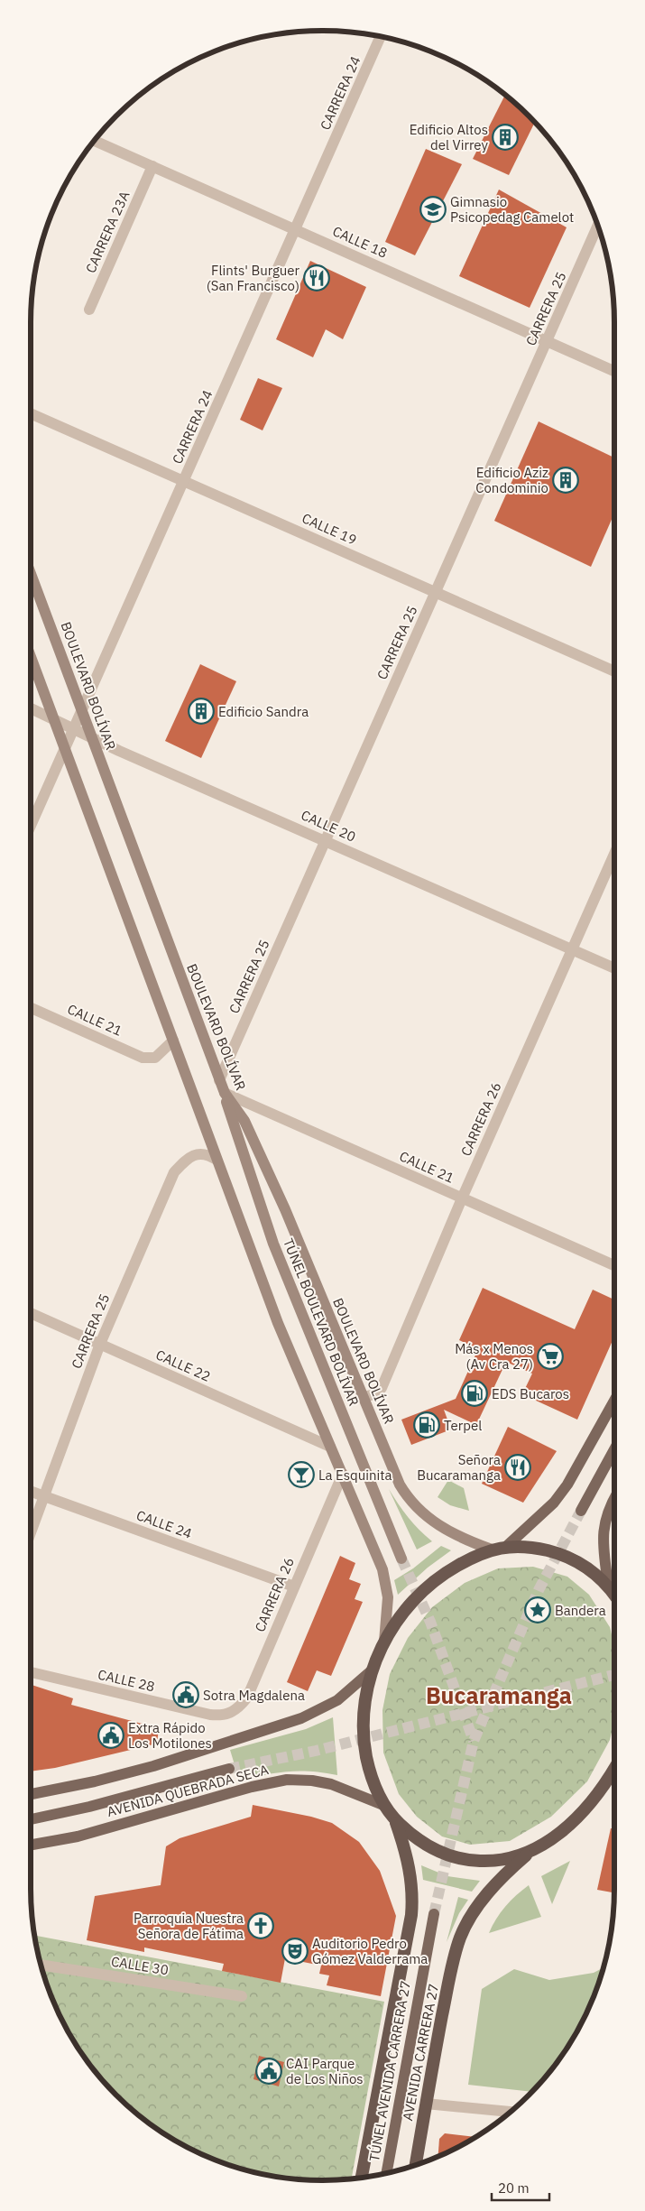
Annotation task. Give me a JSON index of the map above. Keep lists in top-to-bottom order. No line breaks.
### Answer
{"streets":{"highway":["AVENIDA CARRERA 27"],"main road":["BOULEVARD BOLÍVAR","TÚNEL BOULEVARD BOLÍVAR","AVENIDA QUEBRADA SECA","TÚNEL AVENIDA CARRERA 27"],"street":["CARRERA 24","CARRERA 23A","CALLE 18","CARRERA 25","CALLE 19","CALLE 20","CALLE 21","CARRERA 26","CALLE 22","CALLE 24","CALLE 28","CALLE 30"]},"crossings":[["CARRERA 24","CALLE 18"],["CARRERA 24","CALLE 19"],["CARRERA 24","BOULEVARD BOLÍVAR"],["CARRERA 24","CALLE 20"],["CARRERA 23A","CALLE 18"],["CALLE 18","CARRERA 25"],["CARRERA 25","CALLE 19"],["CARRERA 25","BOULEVARD BOLÍVAR"],["CARRERA 25","CALLE 20"],["CARRERA 25","CALLE 22"],["CARRERA 25","CALLE 24"],["BOULEVARD BOLÍVAR","CALLE 20"],["BOULEVARD BOLÍVAR","CALLE 21"],["BOULEVARD BOLÍVAR","CARRERA 26"],["BOULEVARD BOLÍVAR","TÚNEL BOULEVARD BOLÍVAR"],["CALLE 20","CARRERA 26"],["CALLE 21","CARRERA 26"],["CALLE 21","TÚNEL BOULEVARD BOLÍVAR"],["CARRERA 26","CALLE 24"],["CARRERA 26","CALLE 28"]],"districts":["Bucaramanga"],"places":{"building":["Edificio Altos del Virrey","Edificio Aziz Condominio","Edificio Sandra"],"school or university":["Gimnasio Psicopedag Camelot"],"restaurant":["Flints' Burguer (San Francisco)","Señora Bucaramanga"],"supermarket":["Más x Menos (Av Cra 27)"],"fuel station":["EDS Bucaros","Terpel"],"bar":["La Esquinita"],"place":["Bandera"],"public building":["Sotra Magdalena","Extra Rápido Los Motilones","CAI Parque de Los Niños"],"church":["Parroquia Nuestra Señora de Fátima"],"theatre":["Auditorio Pedro Gómez Valderrama"]},"scale_bar":"20 m"}
